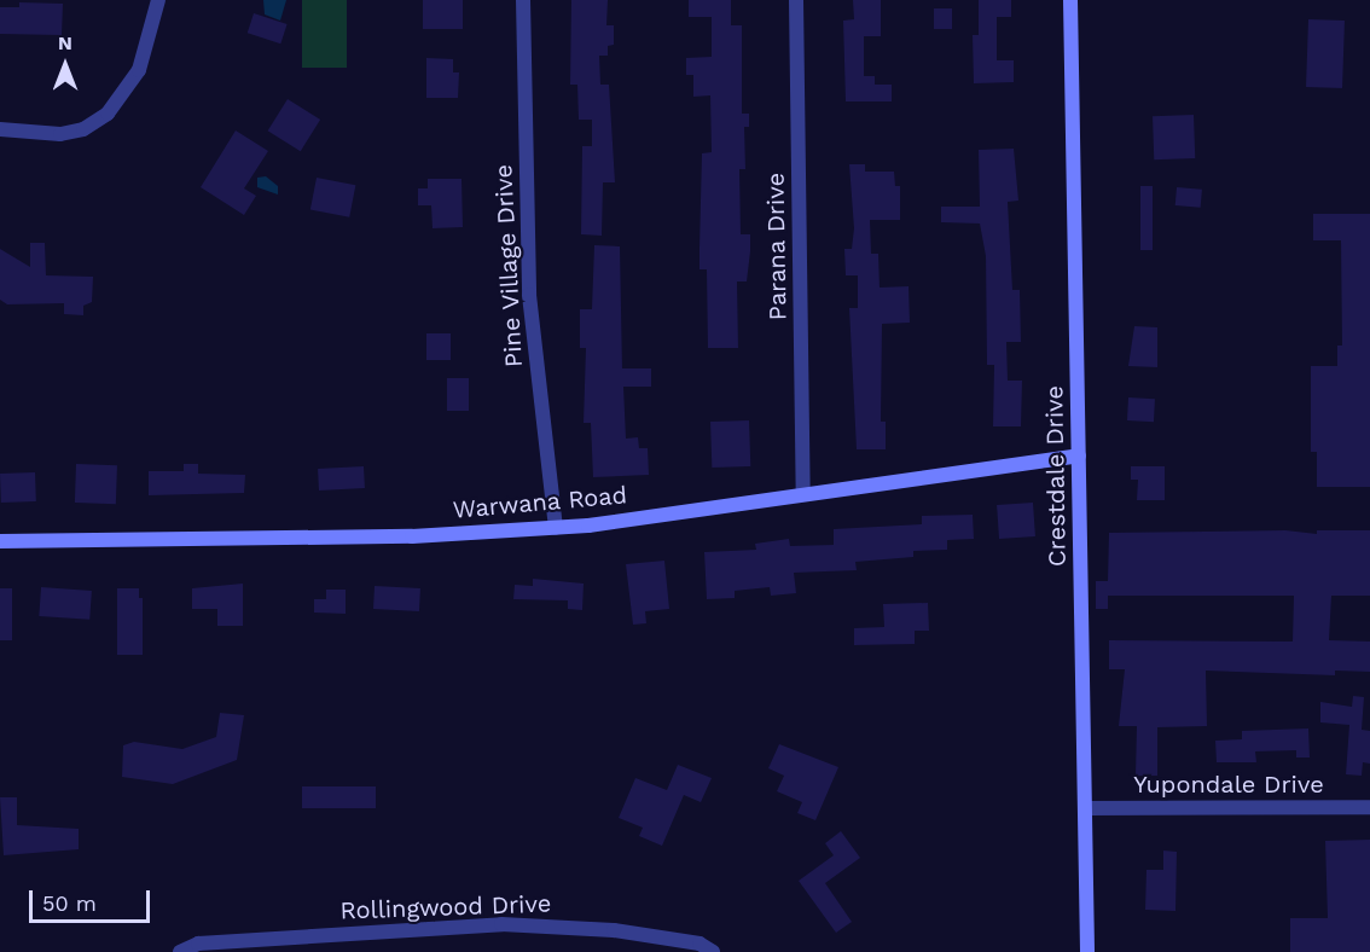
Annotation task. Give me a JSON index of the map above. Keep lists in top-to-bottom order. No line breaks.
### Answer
{"streets":{"street":["Parana Drive","Pine Village Drive","Crestdale Drive","Warwana Road","Yupondale Drive","Rollingwood Drive"]},"crossings":[["Parana Drive","Warwana Road"],["Pine Village Drive","Warwana Road"],["Crestdale Drive","Warwana Road"],["Crestdale Drive","Yupondale Drive"]],"scale_bar":"50 m","north":"top"}
